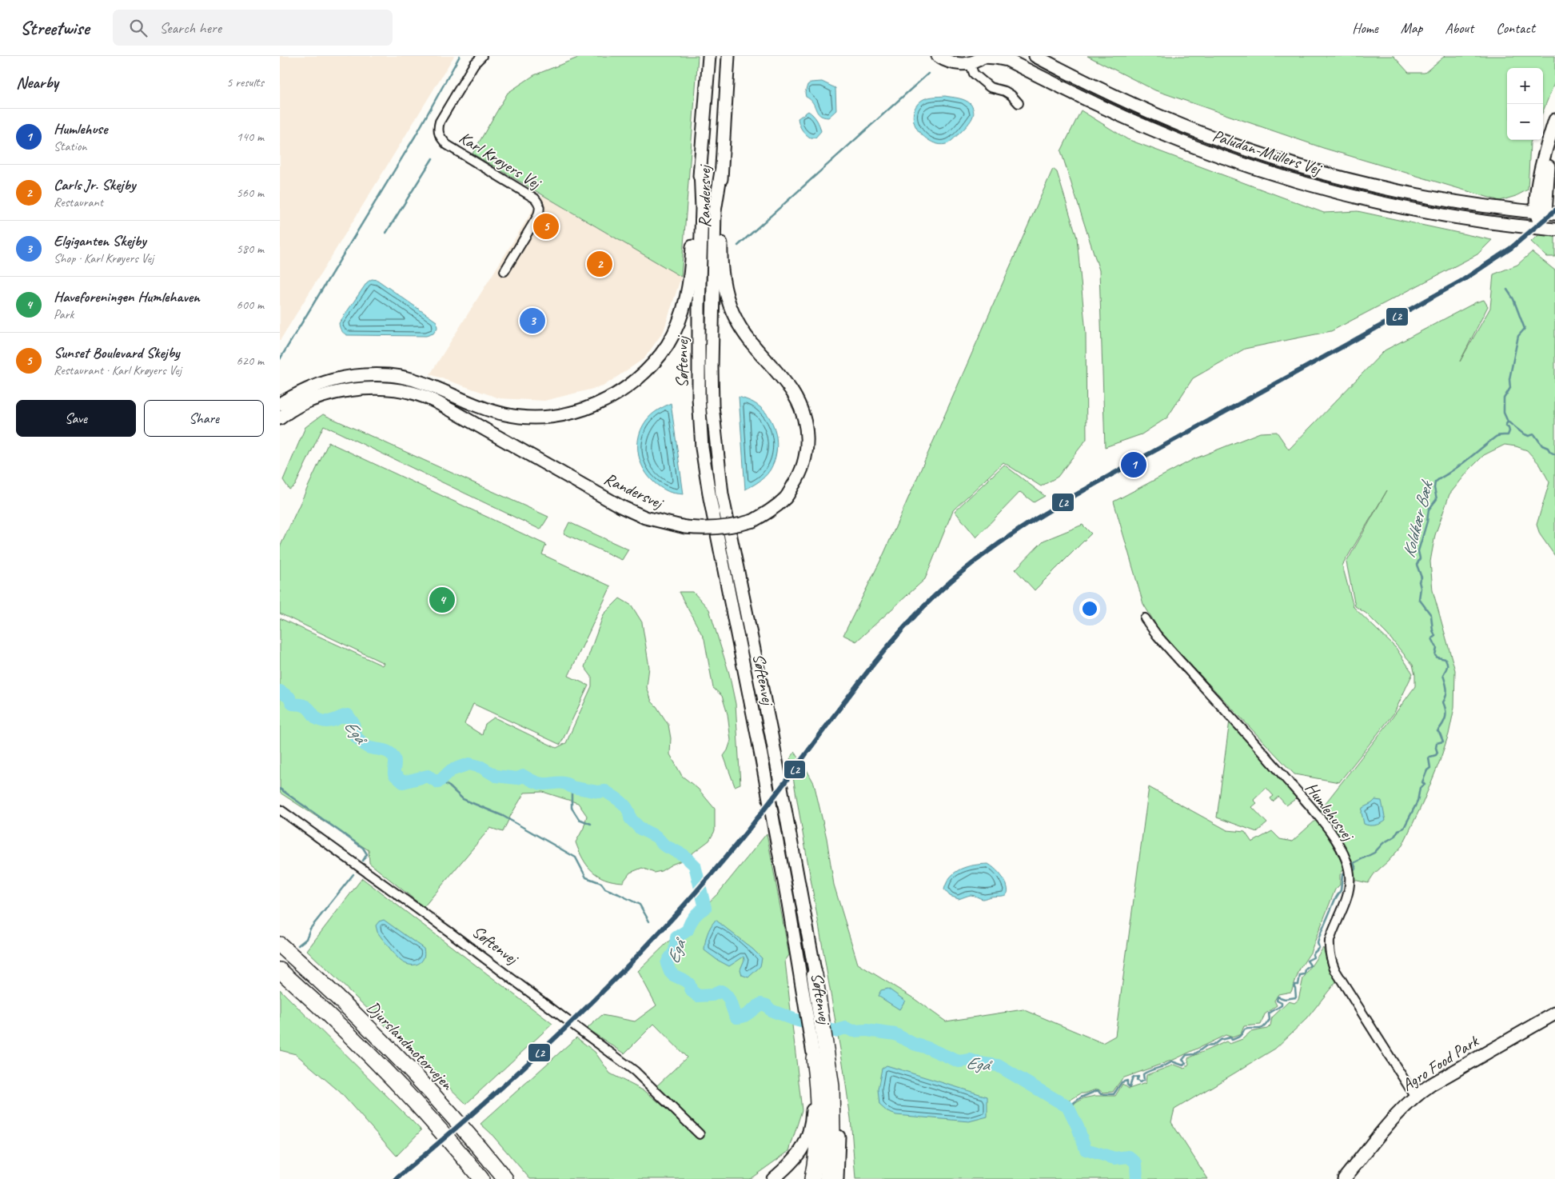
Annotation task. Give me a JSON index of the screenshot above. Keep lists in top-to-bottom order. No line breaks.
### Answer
{"streets":{"highway":["Djurslandmotorvejen"],"main road":["Paludan-Müllers Vej","Randersvej","Søftenvej","Agro Food Park"],"street":["Karl Krøyers Vej","Humlehusvej"]},"crossings":[["Randersvej","Søftenvej"],["Humlehusvej","Agro Food Park"]],"water":["Koldkær Bæk","Egå"],"lines":["transit line L2"],"page":{"header":"Streetwise","search":"Search here","nav":["Home","Map","About","Contact"],"heading":["Nearby","5 results"],"map_buttons":["+","−"],"list":[{"mark":"1","name":"Humlehuse","note":"Station","value":"140 m"},{"mark":"2","name":"Carls Jr. Skejby","note":"Restaurant","value":"560 m"},{"mark":"3","name":"Elgiganten Skejby","note":"Shop · Karl Krøyers Vej","value":"580 m"},{"mark":"4","name":"Haveforeningen Humlehaven","note":"Park","value":"600 m"},{"mark":"5","name":"Sunset Boulevard Skejby","note":"Restaurant · Karl Krøyers Vej","value":"620 m"}],"pins":["5","2","3","1","4"],"buttons":["Save","Share"]}}
